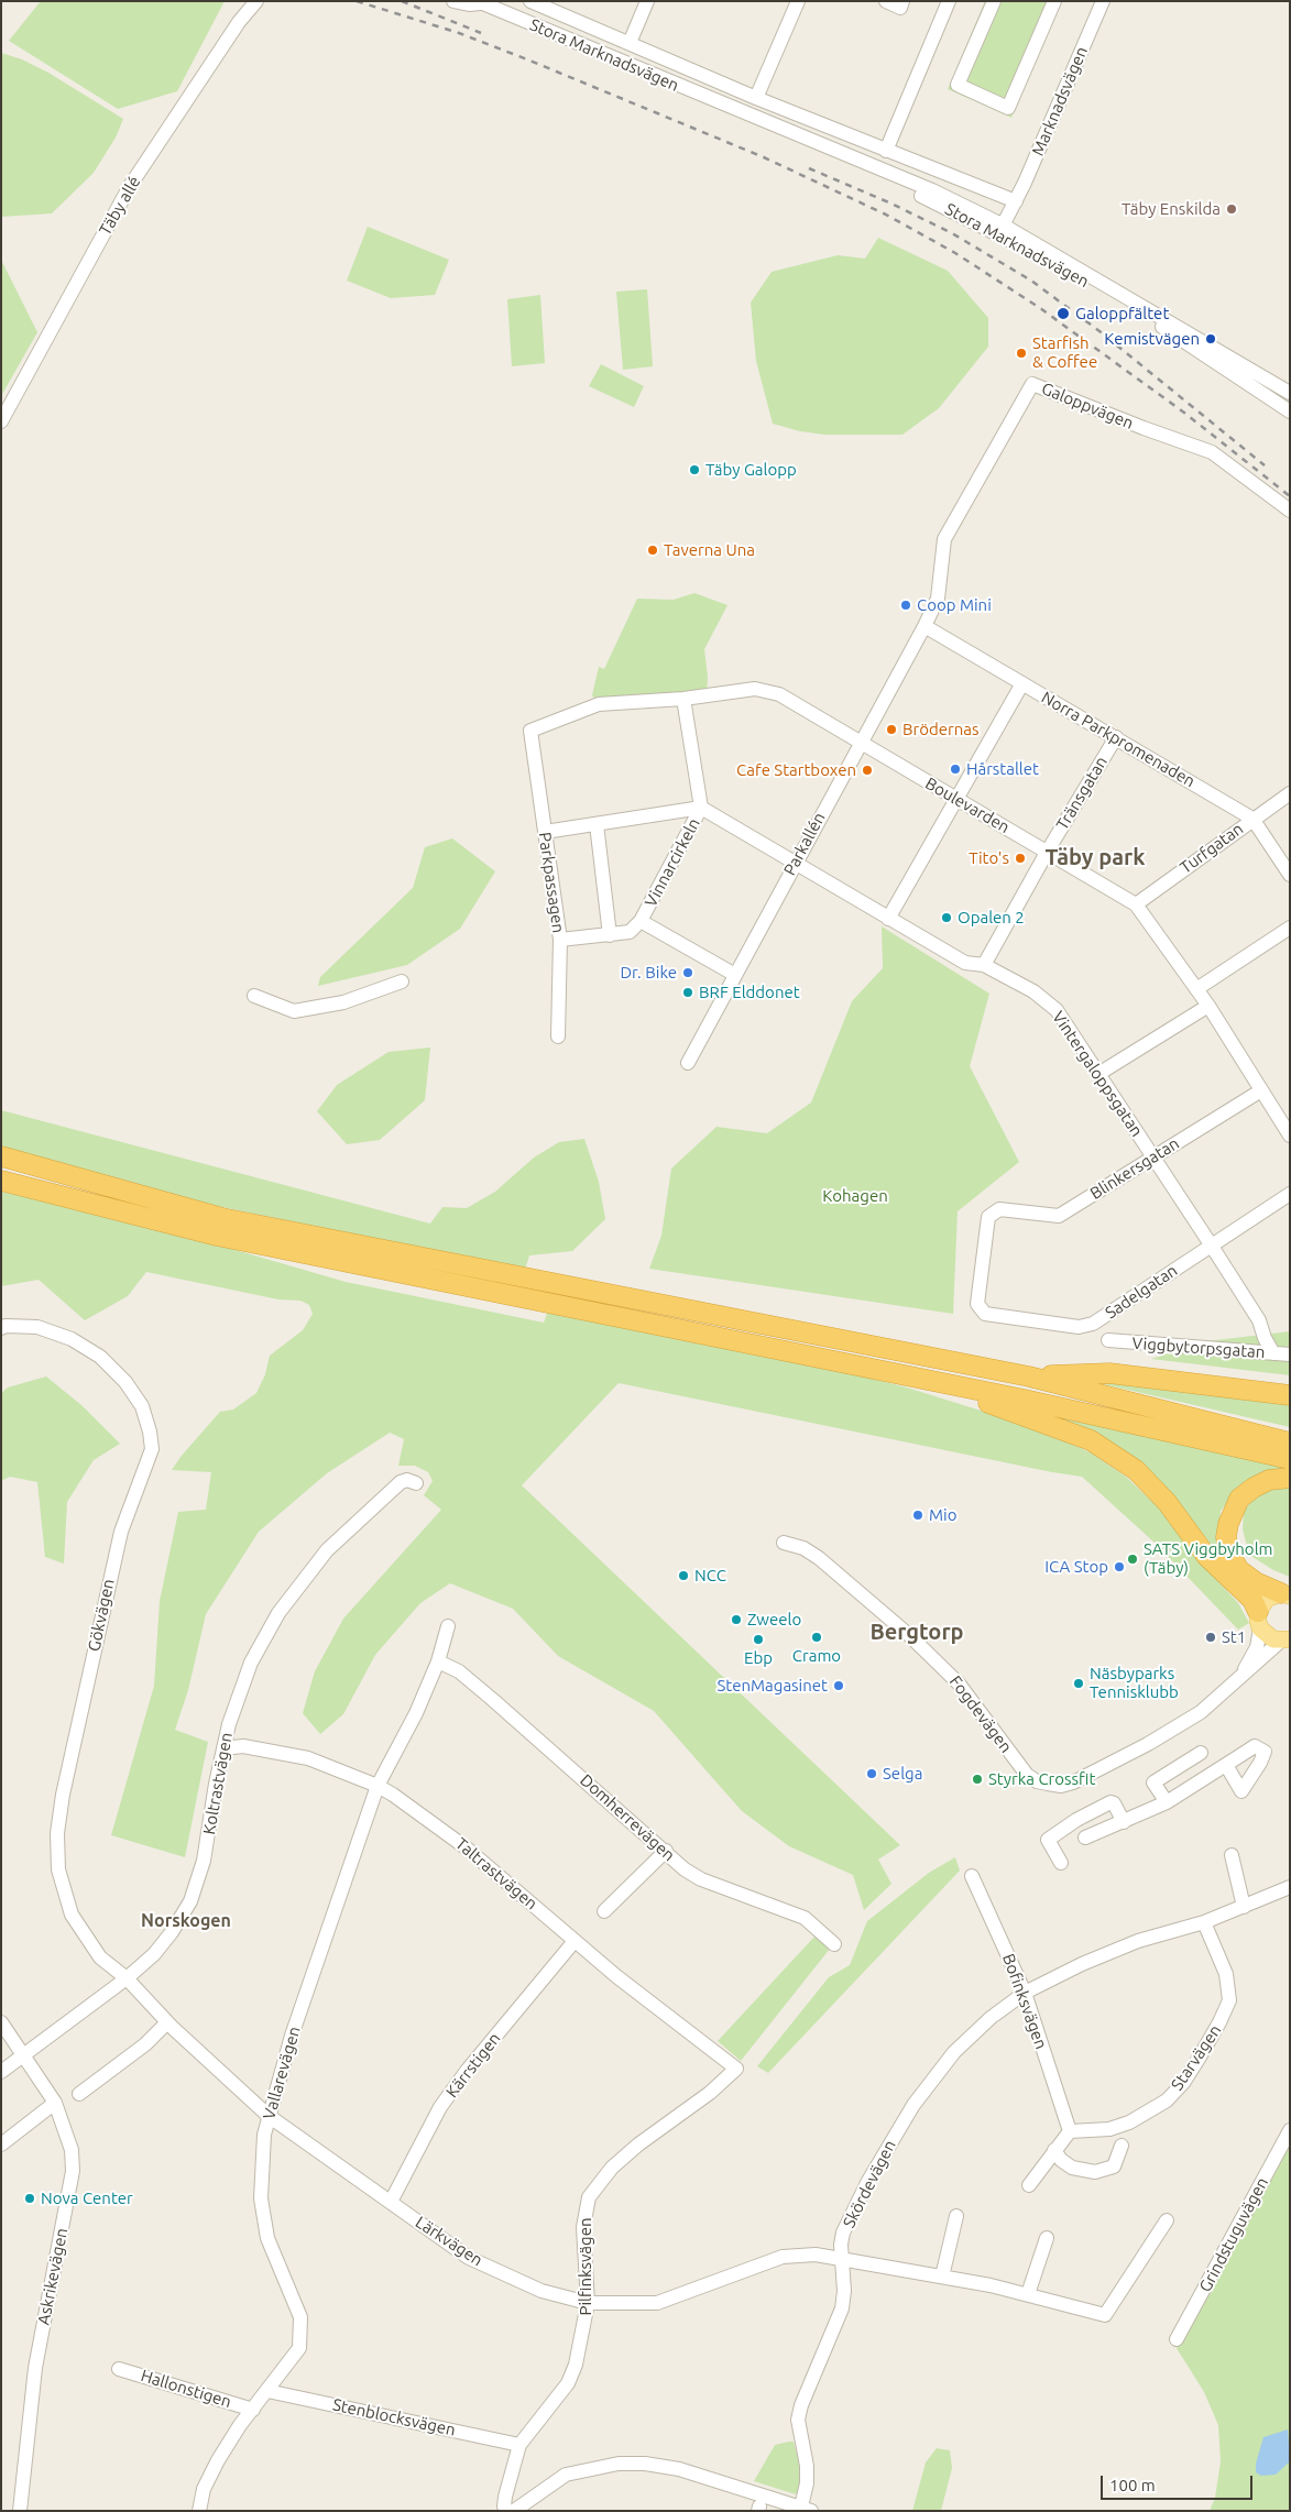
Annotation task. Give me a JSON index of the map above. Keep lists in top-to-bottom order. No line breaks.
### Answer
{"streets":{"street":["Stora Marknadsvägen","Marknadsvägen","Täby allé","Galoppvägen","Norra Parkpromenaden","Tränsgatan","Boulevarden","Parkallén","Turfgatan","Vinnarcirkeln","Parkpassagen","Vintergaloppsgatan","Blinkersgatan","Sadelgatan","Viggbytorpsgatan","Gökvägen","Fogdevägen","Koltrastvägen","Domherrevägen","Taltrastvägen","Bofinksvägen","Starvägen","Kärrstigen","Vallarevägen","Skördevägen","Grindstuguvägen","Lärkvägen","Pilfinksvägen","Askrikevägen","Hallonstigen","Stenblocksvägen"]},"crossings":[["Stora Marknadsvägen","Marknadsvägen"],["Galoppvägen","Norra Parkpromenaden"],["Galoppvägen","Parkallén"],["Norra Parkpromenaden","Tränsgatan"],["Norra Parkpromenaden","Parkallén"],["Norra Parkpromenaden","Turfgatan"],["Tränsgatan","Boulevarden"],["Tränsgatan","Vintergaloppsgatan"],["Boulevarden","Parkallén"],["Boulevarden","Turfgatan"],["Boulevarden","Parkpassagen"],["Boulevarden","Blinkersgatan"],["Parkallén","Vintergaloppsgatan"],["Vinnarcirkeln","Parkpassagen"],["Vinnarcirkeln","Vintergaloppsgatan"],["Vintergaloppsgatan","Blinkersgatan"],["Vintergaloppsgatan","Sadelgatan"],["Vintergaloppsgatan","Viggbytorpsgatan"],["Blinkersgatan","Sadelgatan"],["Gökvägen","Koltrastvägen"],["Gökvägen","Lärkvägen"],["Koltrastvägen","Taltrastvägen"],["Koltrastvägen","Lärkvägen"],["Koltrastvägen","Askrikevägen"],["Domherrevägen","Vallarevägen"],["Taltrastvägen","Kärrstigen"],["Taltrastvägen","Vallarevägen"],["Taltrastvägen","Pilfinksvägen"],["Bofinksvägen","Starvägen"],["Bofinksvägen","Skördevägen"],["Starvägen","Skördevägen"],["Kärrstigen","Lärkvägen"],["Vallarevägen","Lärkvägen"],["Vallarevägen","Hallonstigen"],["Vallarevägen","Stenblocksvägen"],["Skördevägen","Lärkvägen"],["Lärkvägen","Pilfinksvägen"],["Pilfinksvägen","Stenblocksvägen"]],"districts":["Täby park","Bergtorp","Norskogen"],"parks":["Kohagen"],"places":["Täby Enskilda","Galoppfältet","Kemistvägen","Starfish & Coffee","Täby Galopp","Taverna Una","Coop Mini","Brödernas","Hårstallet","Cafe Startboxen","Tito's","Opalen 2","Dr. Bike","BRF Elddonet","Mio","SATS Viggbyholm (Täby)","ICA Stop","NCC","Zweelo","Cramo","St1","Ebp","Näsbyparks Tennisklubb","StenMagasinet","Selga","Styrka Crossfit","Nova Center"],"scale_bar":"100 m"}
